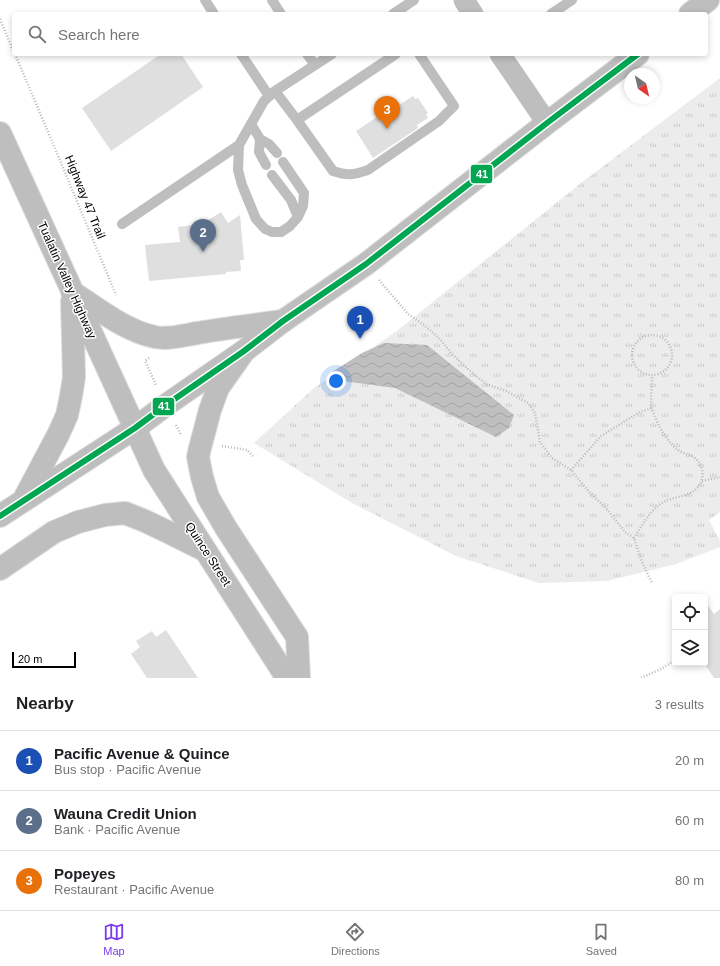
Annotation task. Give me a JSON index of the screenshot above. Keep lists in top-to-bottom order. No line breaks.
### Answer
{"streets":{"main road":["Tualatin Valley Highway","Quince Street"],"path":["Highway 47 Trail"]},"crossings":[["Tualatin Valley Highway","Quince Street"]],"lines":["transit line 41"],"scale_bar":"20 m","north":"bottom right","page":{"search":"Search here","pins":["3","2","1"],"scale":"20 m","heading":["Nearby","3 results"],"list":[{"mark":"1","name":"Pacific Avenue & Quince","note":"Bus stop · Pacific Avenue","value":"20 m"},{"mark":"2","name":"Wauna Credit Union","note":"Bank · Pacific Avenue","value":"60 m"},{"mark":"3","name":"Popeyes","note":"Restaurant · Pacific Avenue","value":"80 m"}],"nav":["Map","Directions","Saved"]}}
